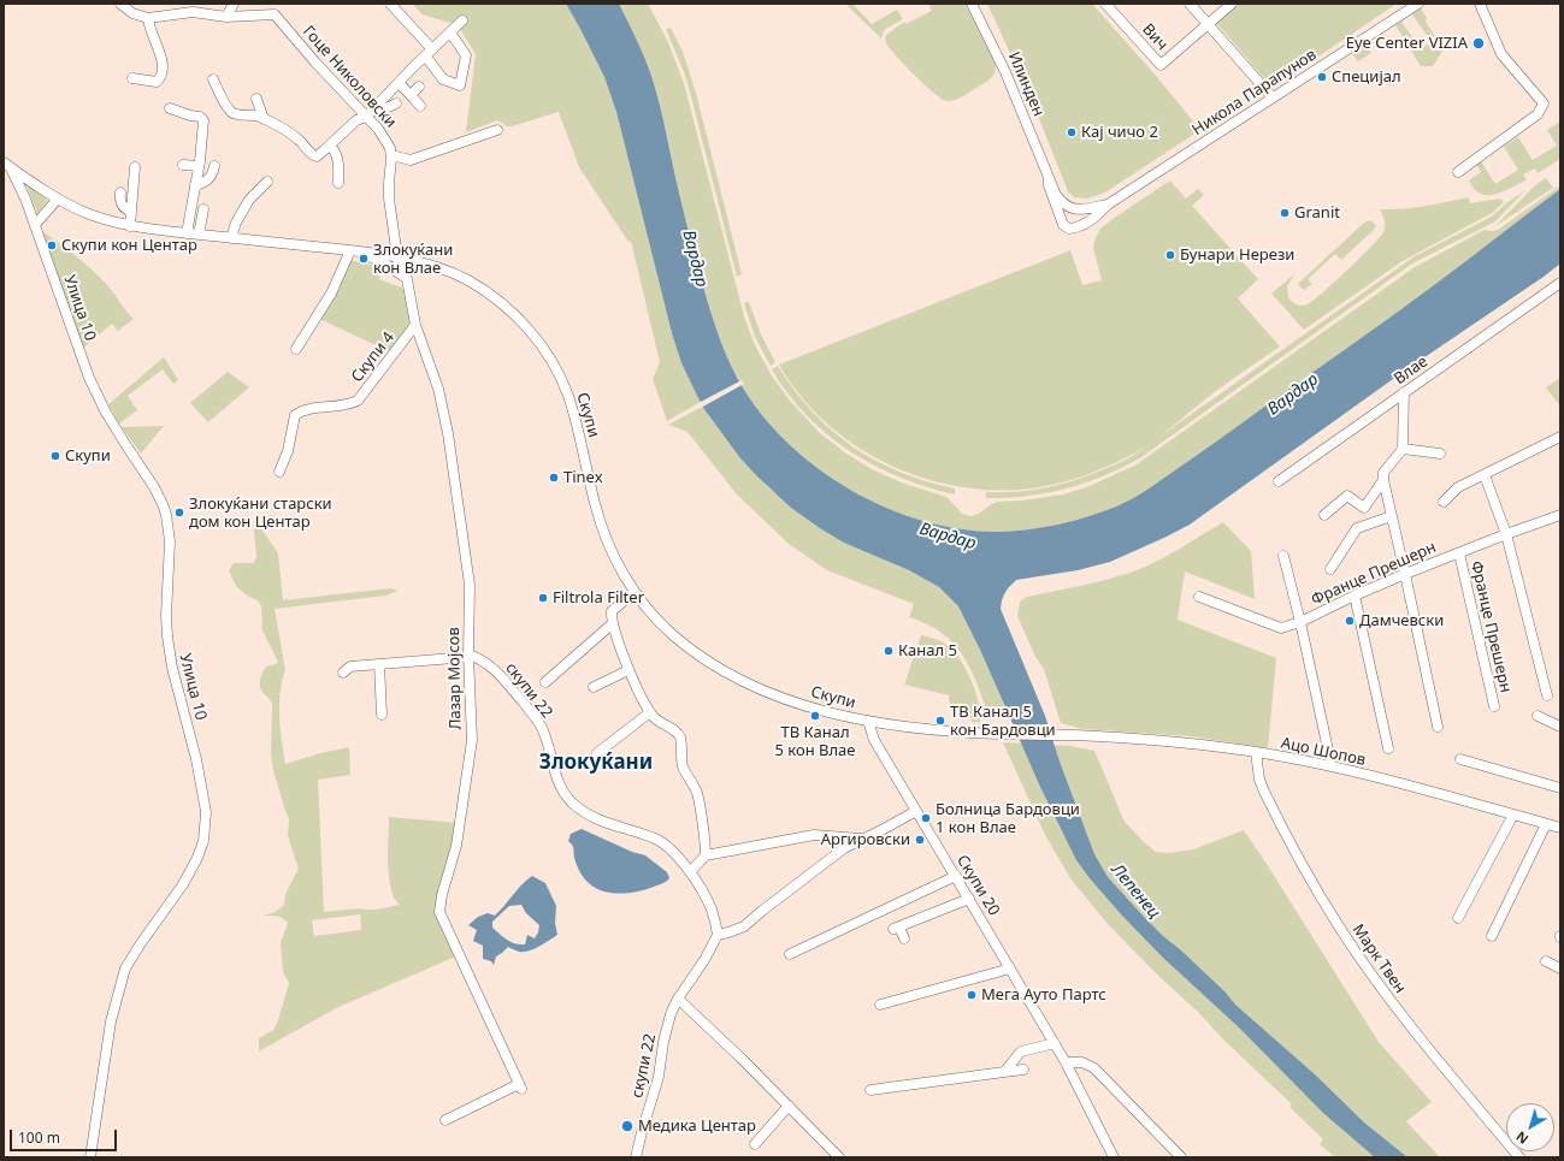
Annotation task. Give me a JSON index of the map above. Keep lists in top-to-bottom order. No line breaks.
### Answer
{"streets":{"street":["Вич","Гоце Николовски","Илинден","Никола Парапунов","Улица 10","Cкупи 4","Влае","Скупи","Францe Прешерн","Франце Прешерн","Лазар Мојсов","скупи 22","Ацо Шопов","Скупи 20","Марк Твен"]},"crossings":[["Гоце Николовски","Скупи"],["Гоце Николовски","Лазар Мојсов"],["Илинден","Никола Парапунов"],["Улица 10","Скупи"],["Cкупи 4","Лазар Мојсов"],["Скупи","Лазар Мојсов"],["Скупи","Ацо Шопов"],["Скупи","Скупи 20"],["Францe Прешерн","Франце Прешерн"],["Лазар Мојсов","скупи 22"],["Ацо Шопов","Марк Твен"]],"districts":["Злокуќани"],"water":["Вардар","Лепенец"],"places":["Eye Center VIZIA","Специјал","Кај чичо 2","Granit","Скупи кон Центар","Бунари Нерези","Злокуќани кон Влае","Скупи","Tinex","Злокуќани старски дом кон Центар","Filtrola Filter","Дамчевски","Канал 5","ТВ Канал 5 кон Влае","ТВ Канал 5 кон Бардовци","Болница Бардовци 1 кон Влае","Аргировски","Мега Ауто Партс","Медика Центар"],"scale_bar":"100 m","north":"bottom left"}
